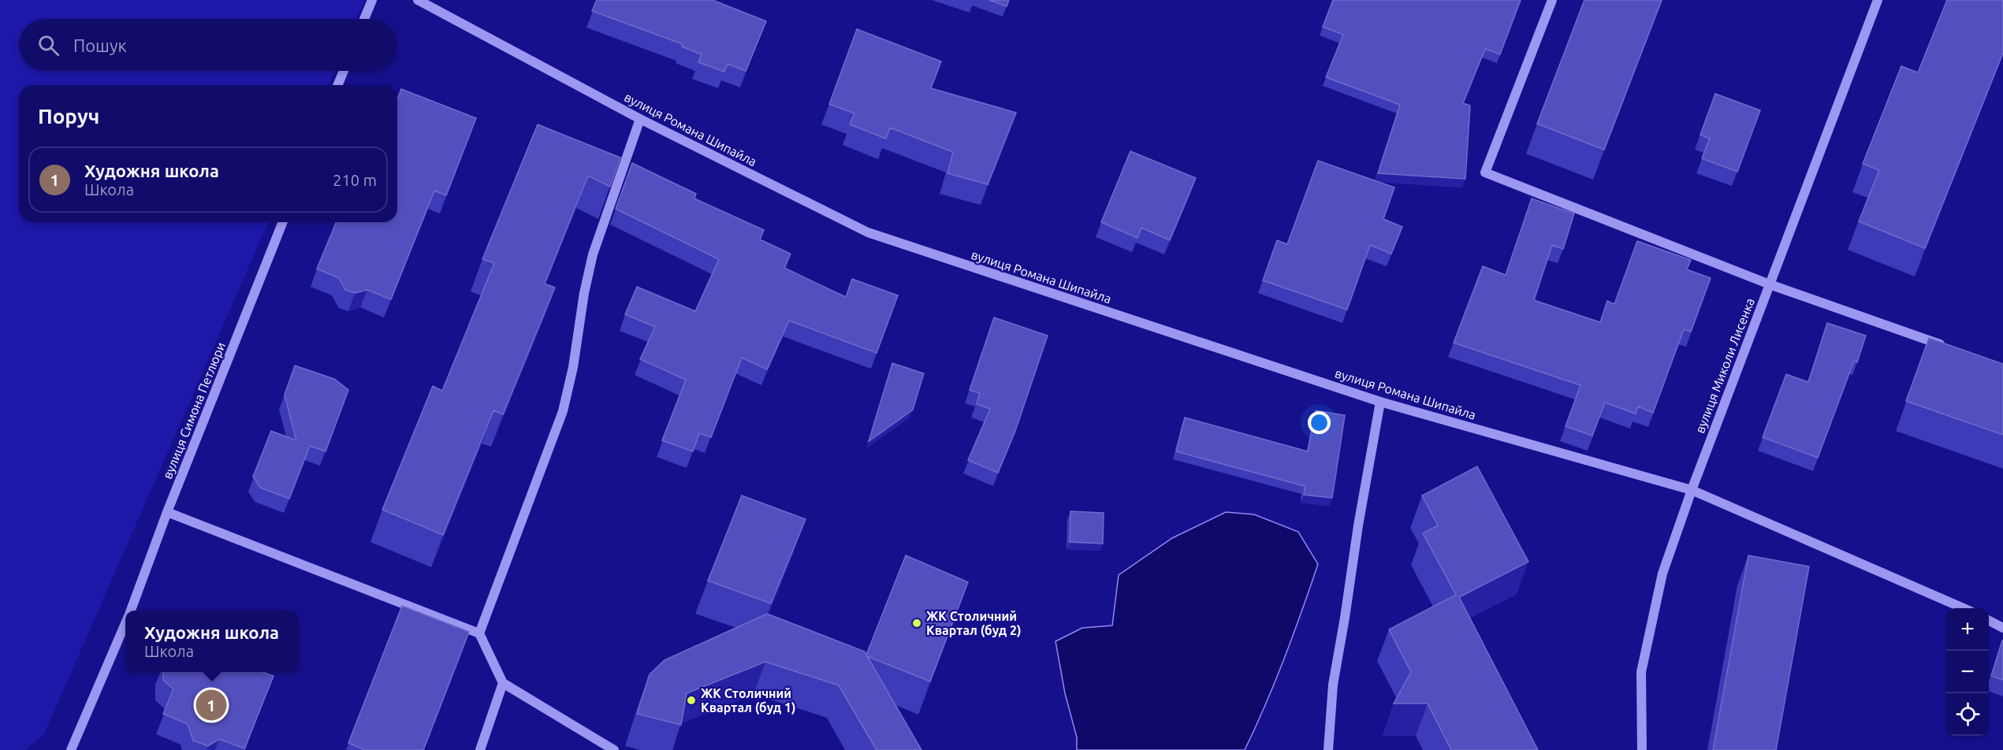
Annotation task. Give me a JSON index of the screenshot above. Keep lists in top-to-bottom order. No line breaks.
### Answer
{"streets":{"street":["вулиця Романа Шипайла","вулиця Миколи Лисенка","вулиця Симона Петлюри"]},"crossings":[["вулиця Романа Шипайла","вулиця Миколи Лисенка"]],"places":["ЖК Столичний Квартал (буд 2)","ЖК Столичний Квартал (буд 1)"],"page":{"search":"Пошук","heading":"Поруч","list":[{"mark":"1","name":"Художня школа","note":"Школа","value":"210 m"}],"map_buttons":["+","−"],"popup":["Художня школа","Школа"],"pins":"1"}}
